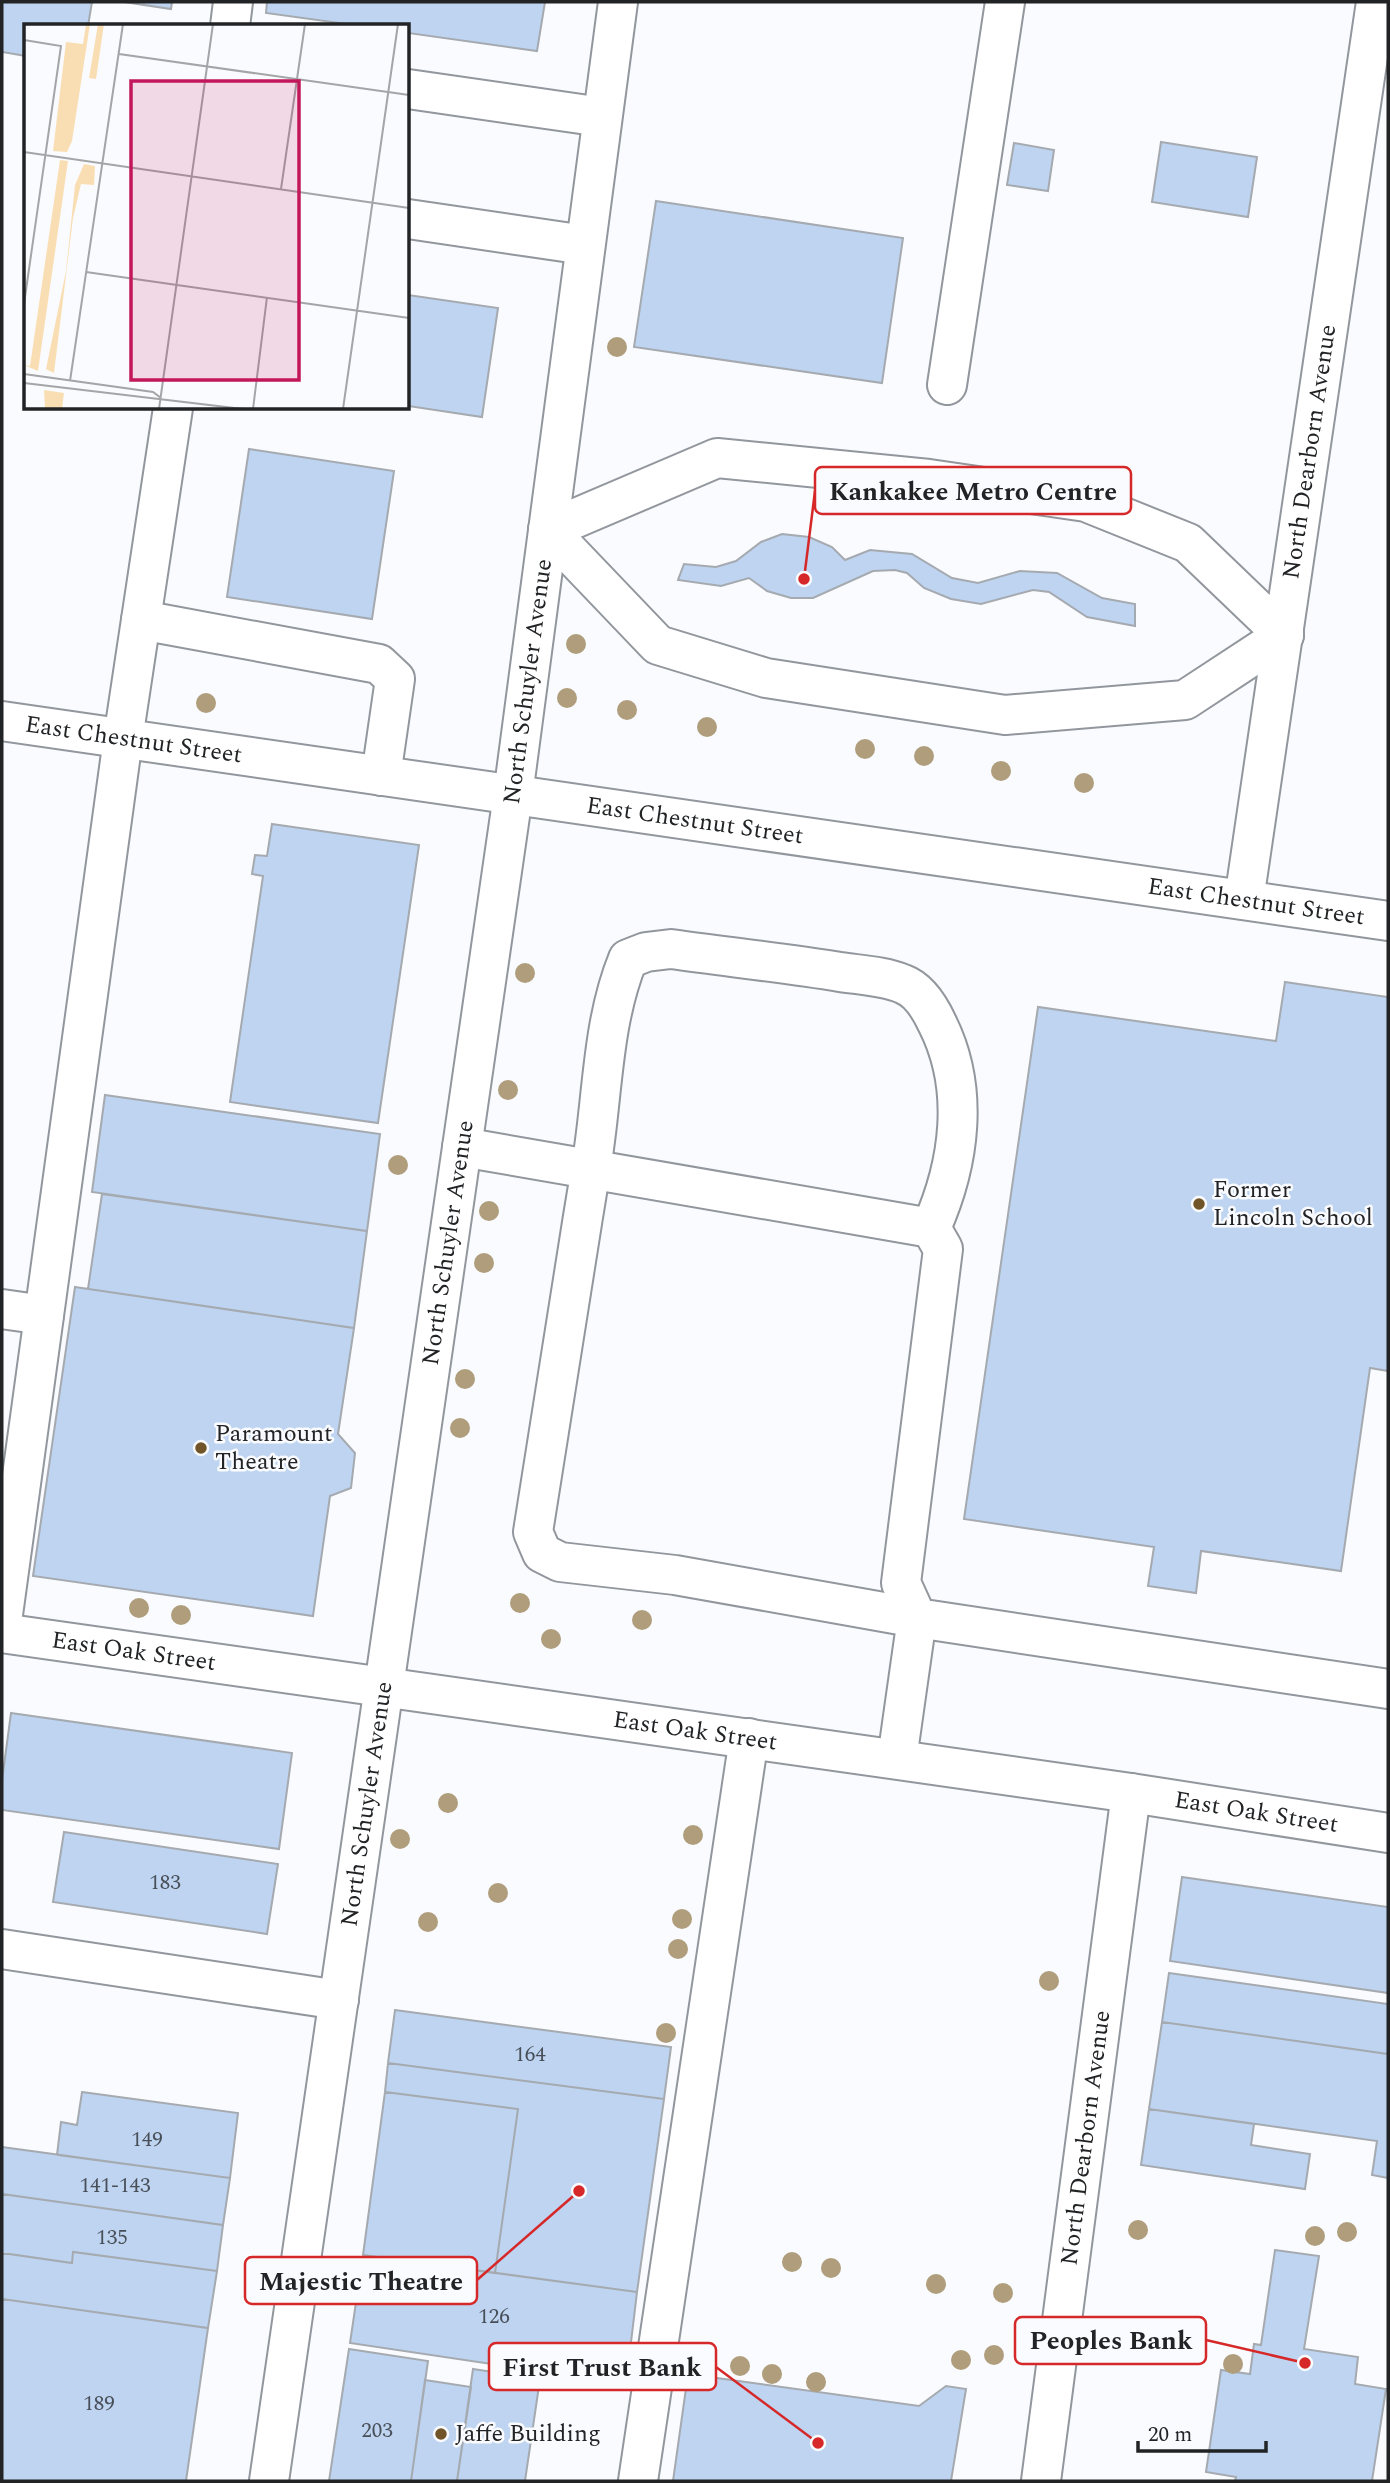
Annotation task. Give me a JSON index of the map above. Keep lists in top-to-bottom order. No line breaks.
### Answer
{"streets":{"street":["North Dearborn Avenue","North Schuyler Avenue","East Chestnut Street","East Oak Street"]},"crossings":[["North Dearborn Avenue","East Chestnut Street"],["North Dearborn Avenue","East Oak Street"],["North Schuyler Avenue","East Chestnut Street"],["North Schuyler Avenue","East Oak Street"]],"places":["Kankakee Metro Centre","Former Lincoln School","Paramount Theatre","Majestic Theatre","Peoples Bank","Jaffe Building","First Trust Bank"],"house_numbers":["183","164","149","141-143","135","126","189","203"],"scale_bar":"20 m"}
